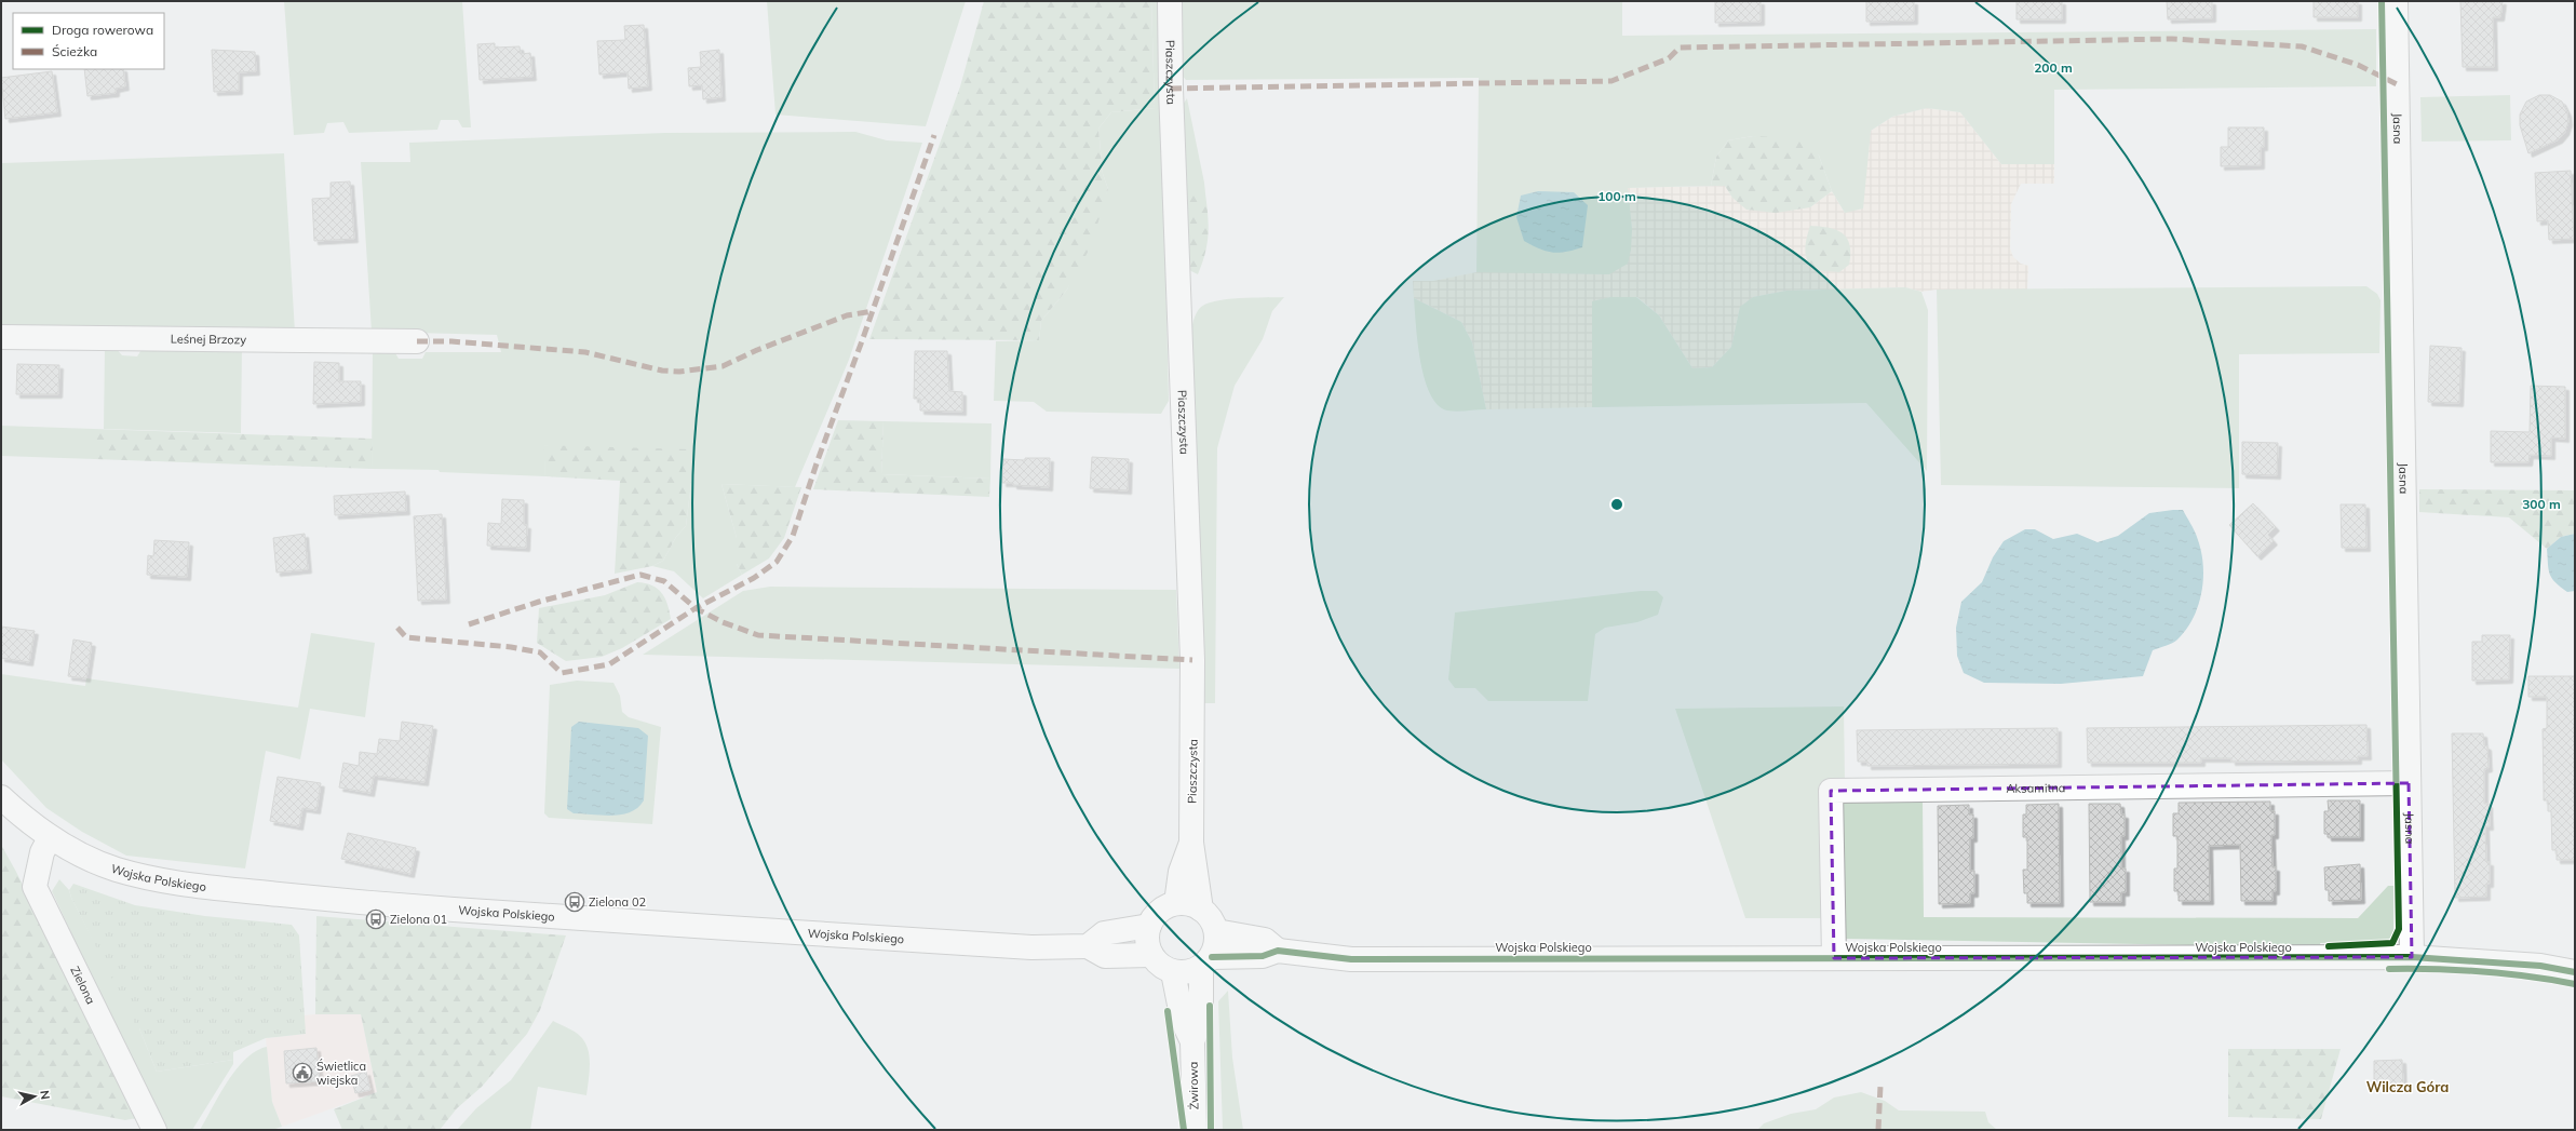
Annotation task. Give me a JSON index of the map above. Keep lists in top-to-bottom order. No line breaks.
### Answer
{"streets":{"street":["Piaszczysta","Jasna","Leśnej Brzozy","Aksamitna","Wojska Polskiego","Zielona","Żwirowa"]},"crossings":[["Piaszczysta","Wojska Polskiego"],["Piaszczysta","Żwirowa"],["Jasna","Aksamitna"],["Jasna","Wojska Polskiego"],["Aksamitna","Wojska Polskiego"],["Wojska Polskiego","Zielona"],["Wojska Polskiego","Żwirowa"]],"districts":["Wilcza Góra"],"places":{"bus stop":["Zielona 02","Zielona 01"],"public building":["Świetlica wiejska"]},"legend":["Droga rowerowa","Ścieżka"],"north":"right","rings":["200 m","100 m","300 m"]}
